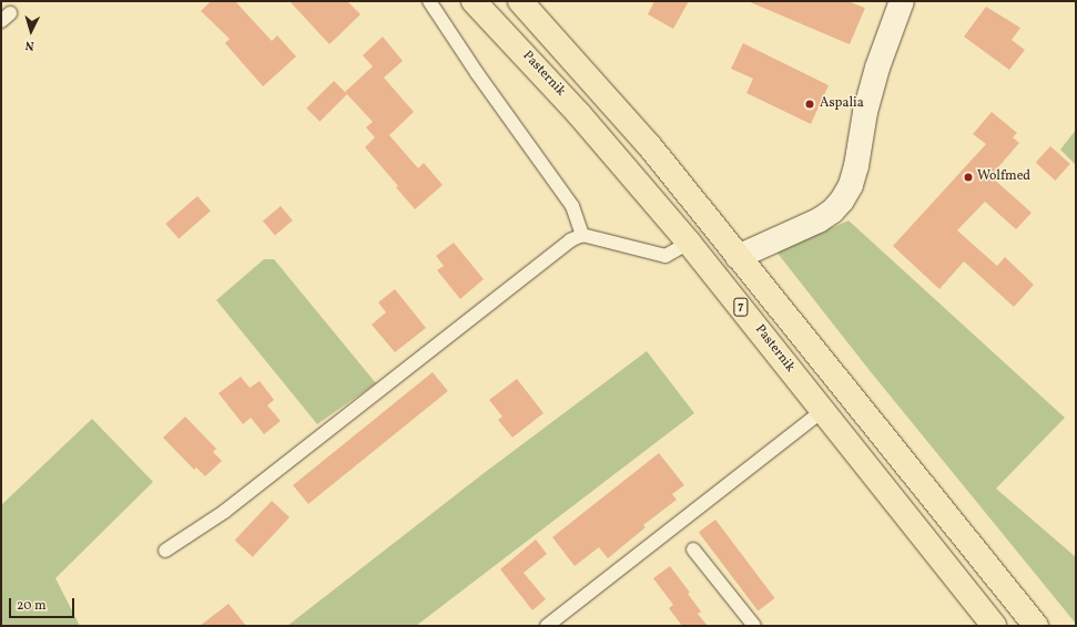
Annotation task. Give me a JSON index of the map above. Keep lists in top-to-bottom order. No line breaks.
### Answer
{"streets":{"main road":["Pasternik","7"]},"places":["Aspalia","Wolfmed"],"scale_bar":"20 m","north":"bottom"}
